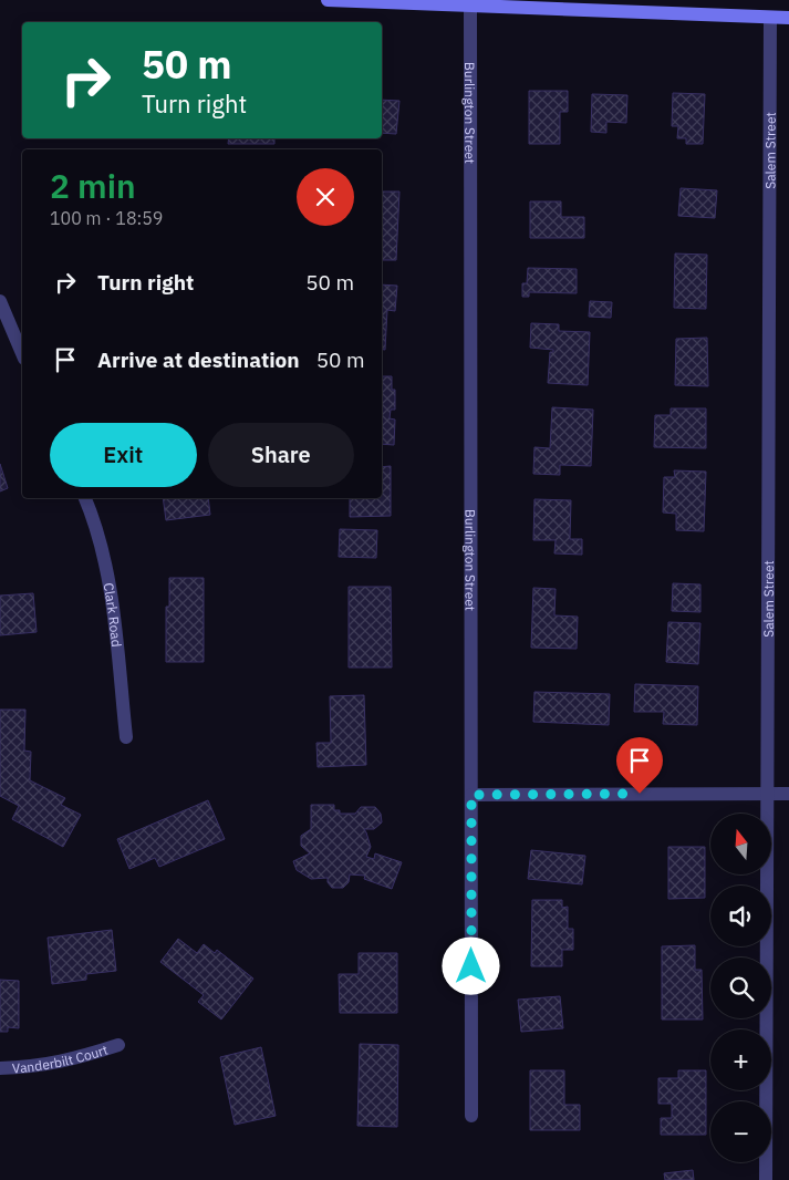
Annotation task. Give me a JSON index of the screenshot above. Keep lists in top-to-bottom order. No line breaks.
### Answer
{"streets":{"street":["Burlington Street","Salem Street","Clark Road","Vanderbilt Court"]},"north":"top","page":{"turn":["50 m","Turn right"],"heading":["2 min","100 m · 18:59"],"list":[{"name":"Turn right","value":"50 m"},{"name":"Arrive at destination","value":"50 m"}],"buttons":["Exit","Share"],"map_buttons":["+","−"]}}
